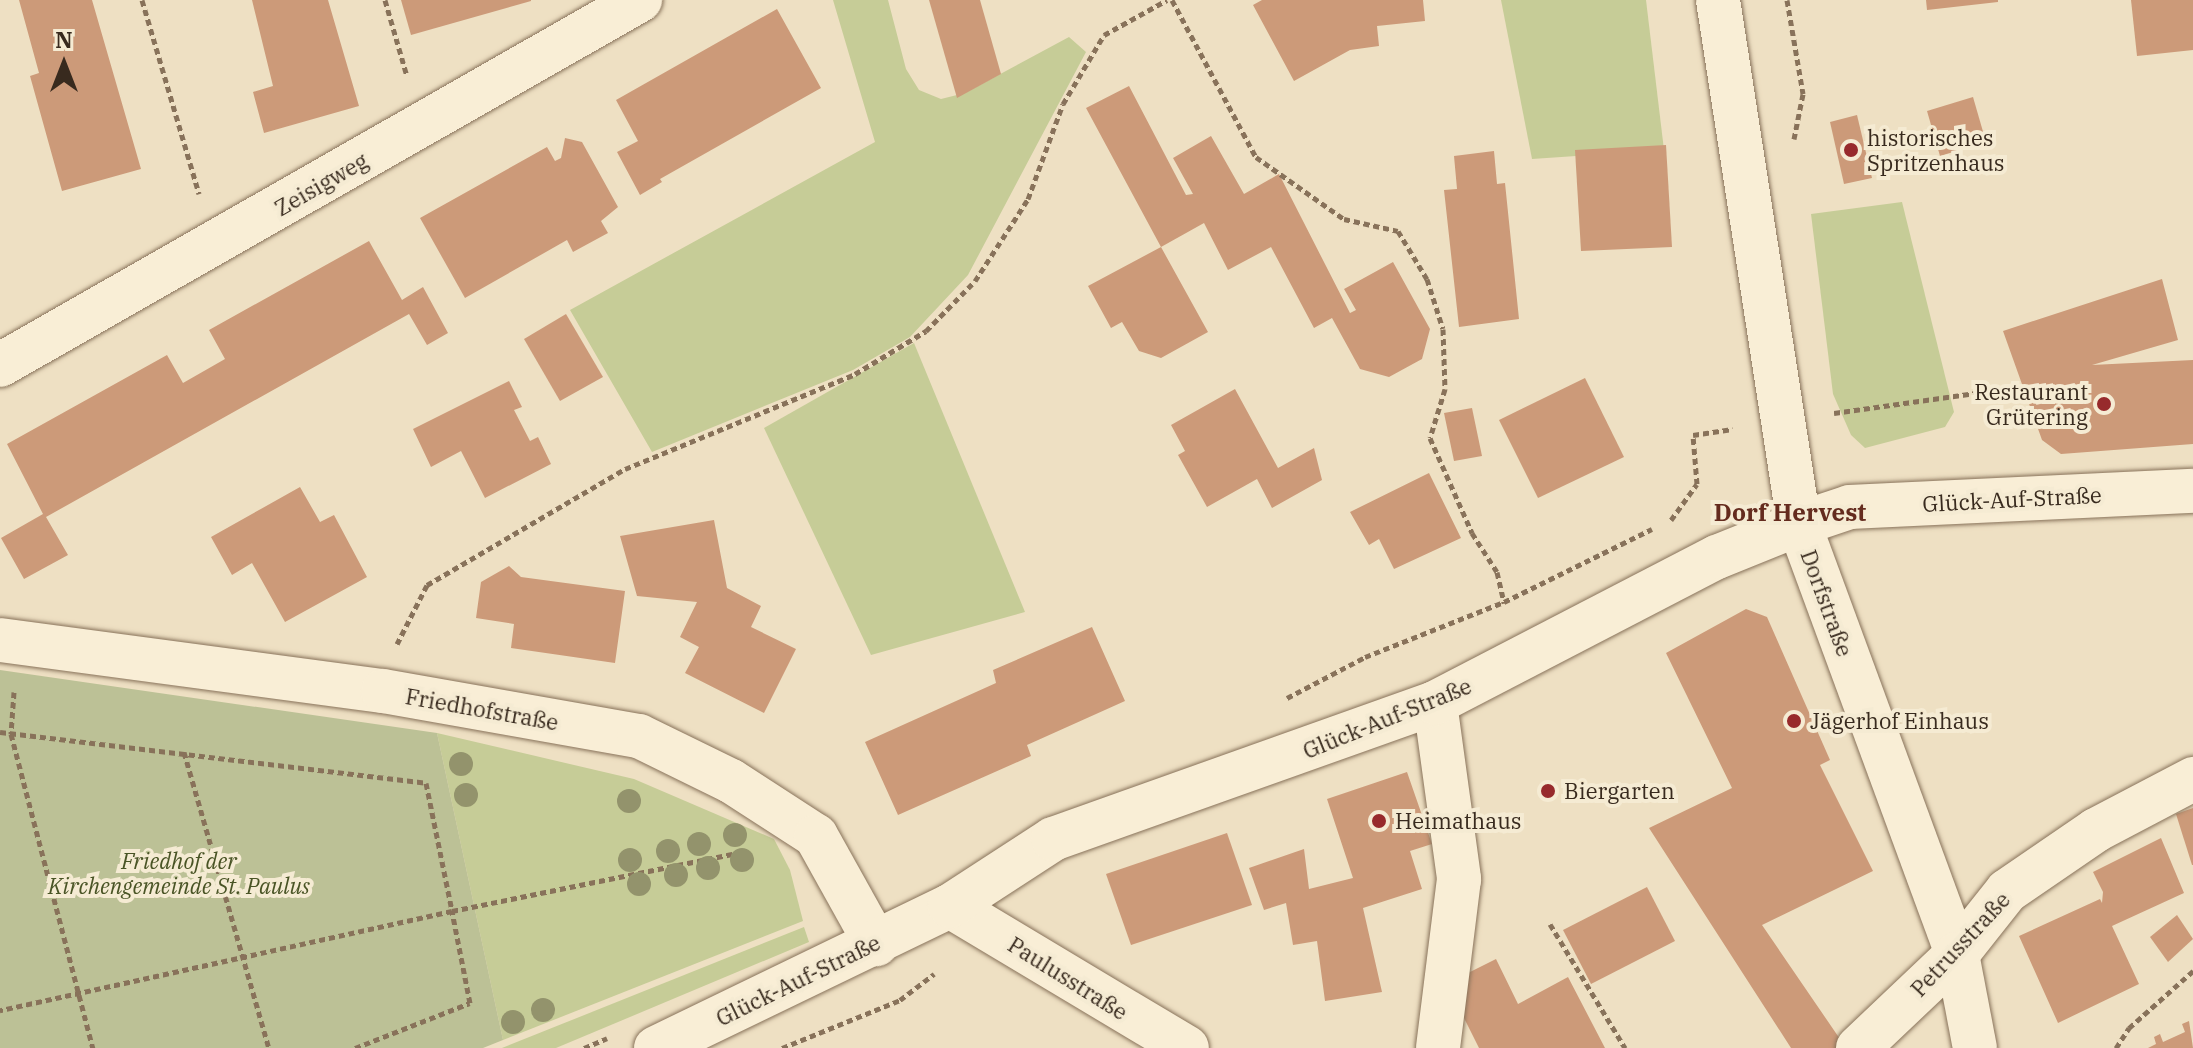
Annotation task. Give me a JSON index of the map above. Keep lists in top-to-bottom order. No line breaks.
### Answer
{"streets":{"street":["Zeisigweg","Glück-Auf-Straße","Dorfstraße","Friedhofstraße","Petrusstraße","Paulusstraße"]},"crossings":[["Glück-Auf-Straße","Dorfstraße"],["Glück-Auf-Straße","Friedhofstraße"],["Glück-Auf-Straße","Paulusstraße"],["Dorfstraße","Petrusstraße"]],"districts":["Dorf Hervest"],"parks":["Friedhof der Kirchengemeinde St. Paulus"],"places":["historisches Spritzenhaus","Restaurant Grütering","Jägerhof Einhaus","Biergarten","Heimathaus"],"north":"top"}
